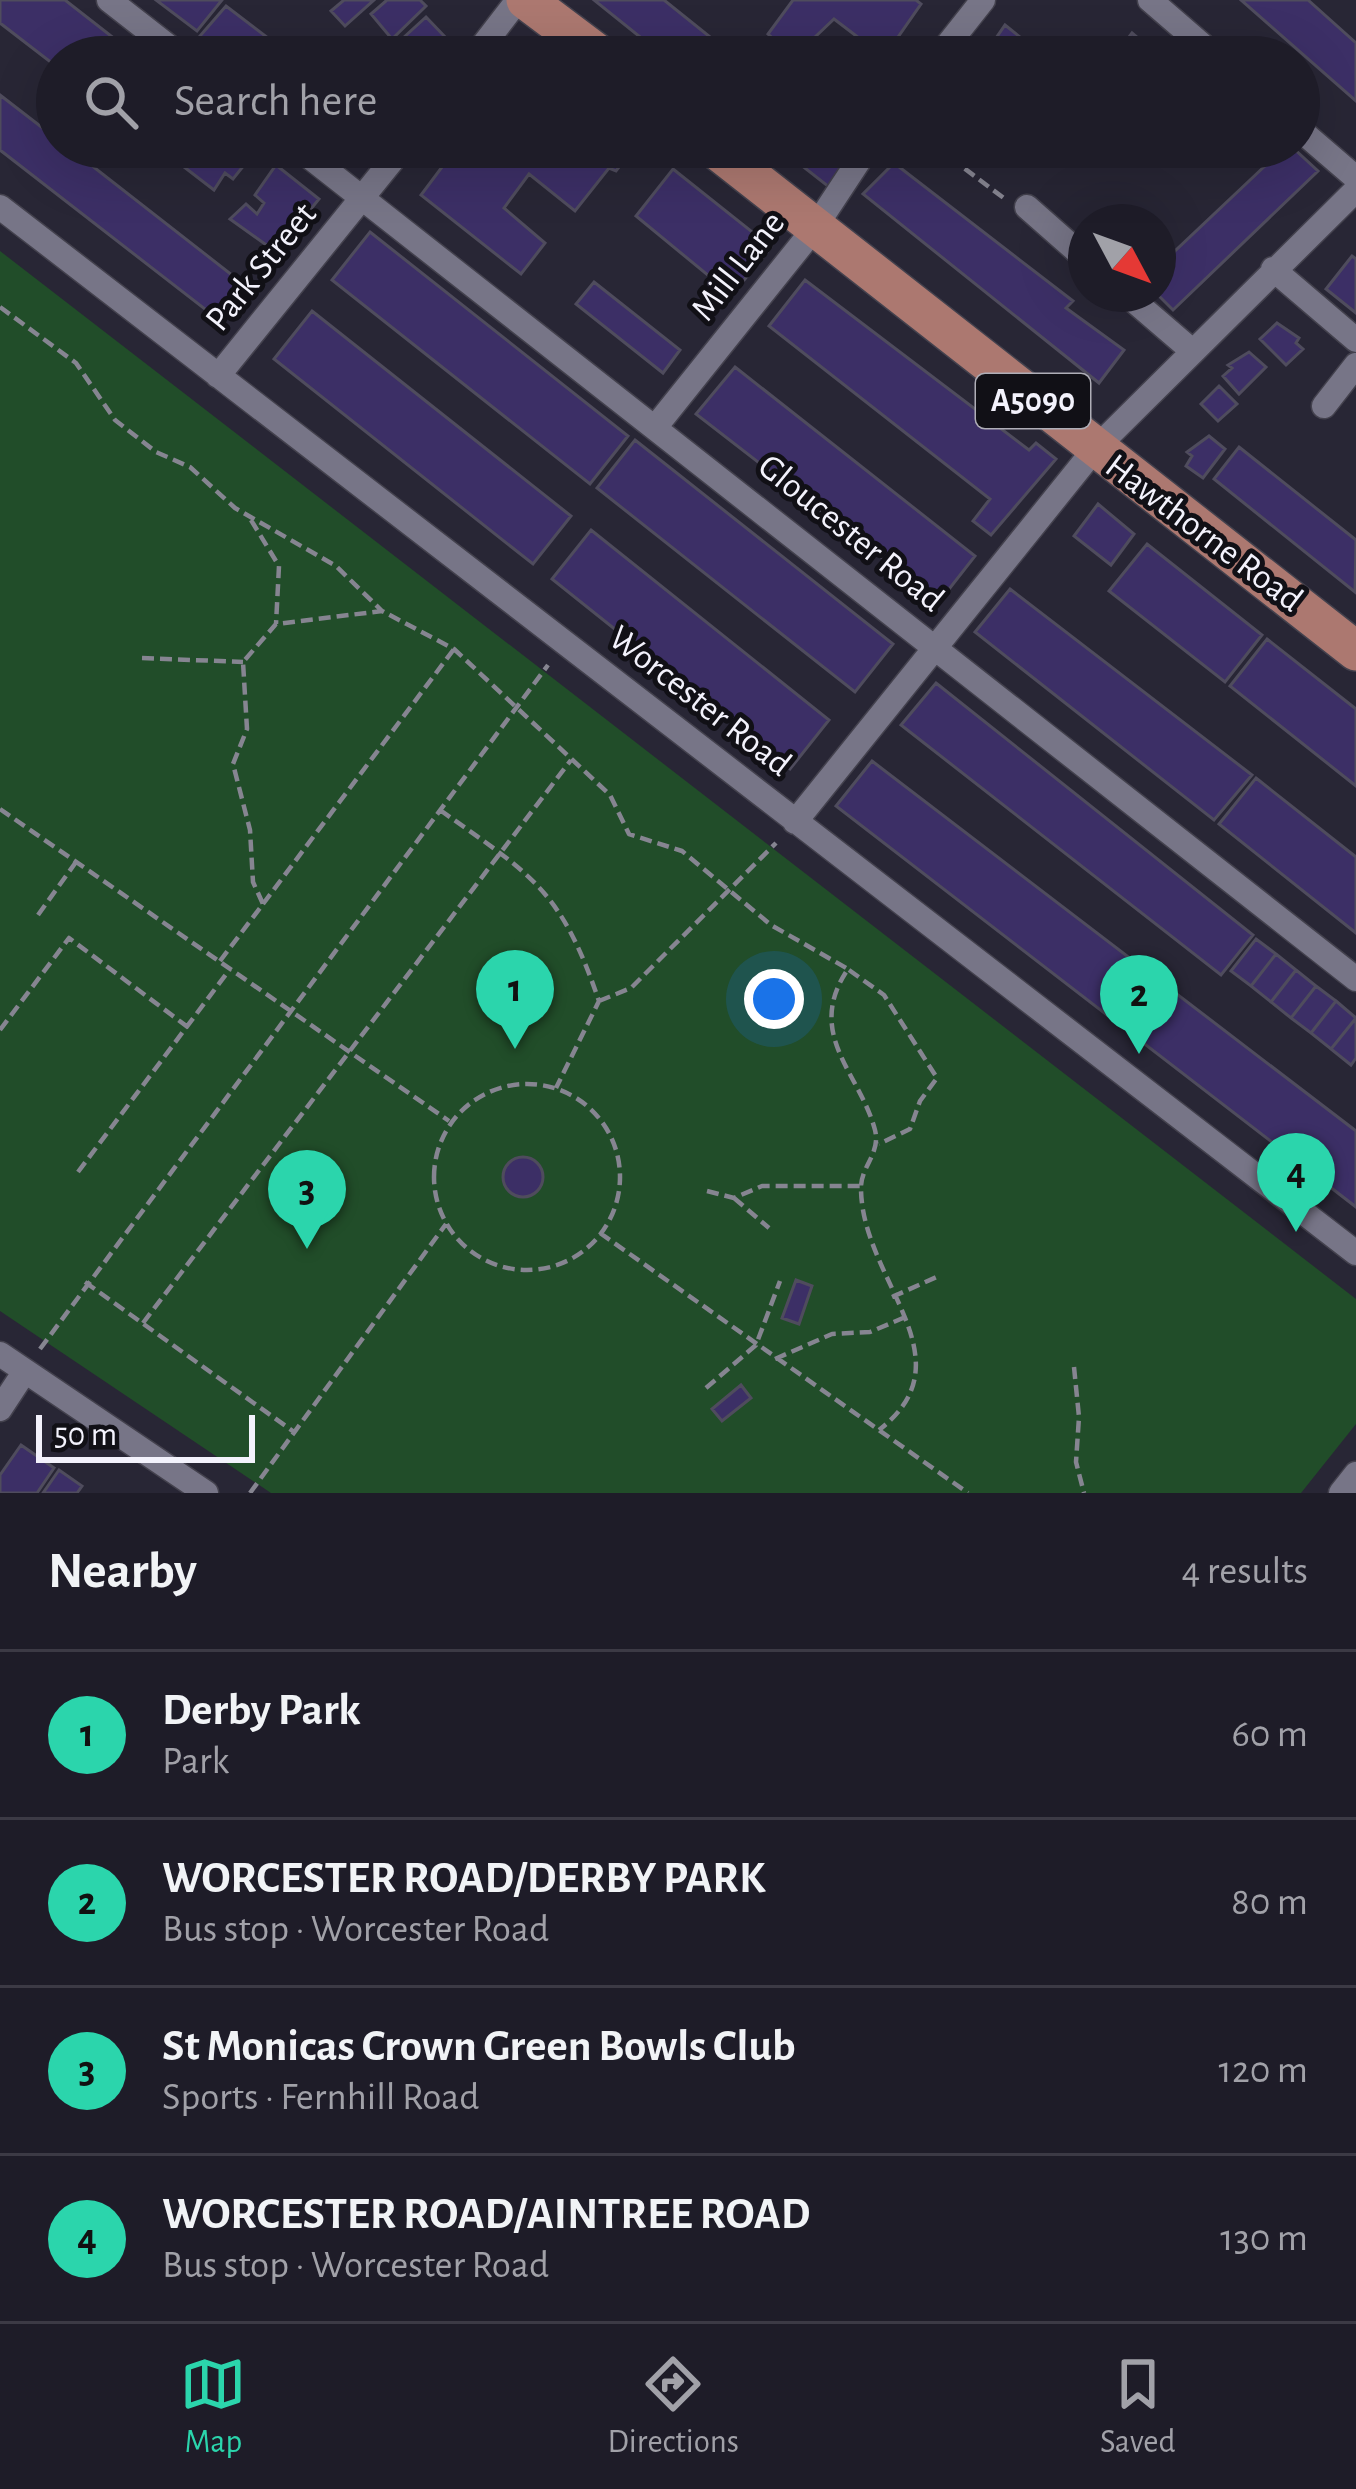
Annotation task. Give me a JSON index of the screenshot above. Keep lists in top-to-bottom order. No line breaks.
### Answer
{"streets":{"main road":["A5090","Hawthorne Road"],"street":["Mill Lane","Park Street","Gloucester Road","Worcester Road"]},"crossings":[["Mill Lane","Gloucester Road"],["Mill Lane","Hawthorne Road"],["Park Street","Gloucester Road"],["Park Street","Worcester Road"]],"scale_bar":"50 m","north":"bottom right","page":{"search":"Search here","pins":["1","2","4","3"],"scale":"50 m","heading":["Nearby","4 results"],"list":[{"mark":"1","name":"Derby Park","note":"Park","value":"60 m"},{"mark":"2","name":"WORCESTER ROAD/DERBY PARK","note":"Bus stop · Worcester Road","value":"80 m"},{"mark":"3","name":"St Monicas Crown Green Bowls Club","note":"Sports · Fernhill Road","value":"120 m"},{"mark":"4","name":"WORCESTER ROAD/AINTREE ROAD","note":"Bus stop · Worcester Road","value":"130 m"}],"nav":["Map","Directions","Saved"]}}
